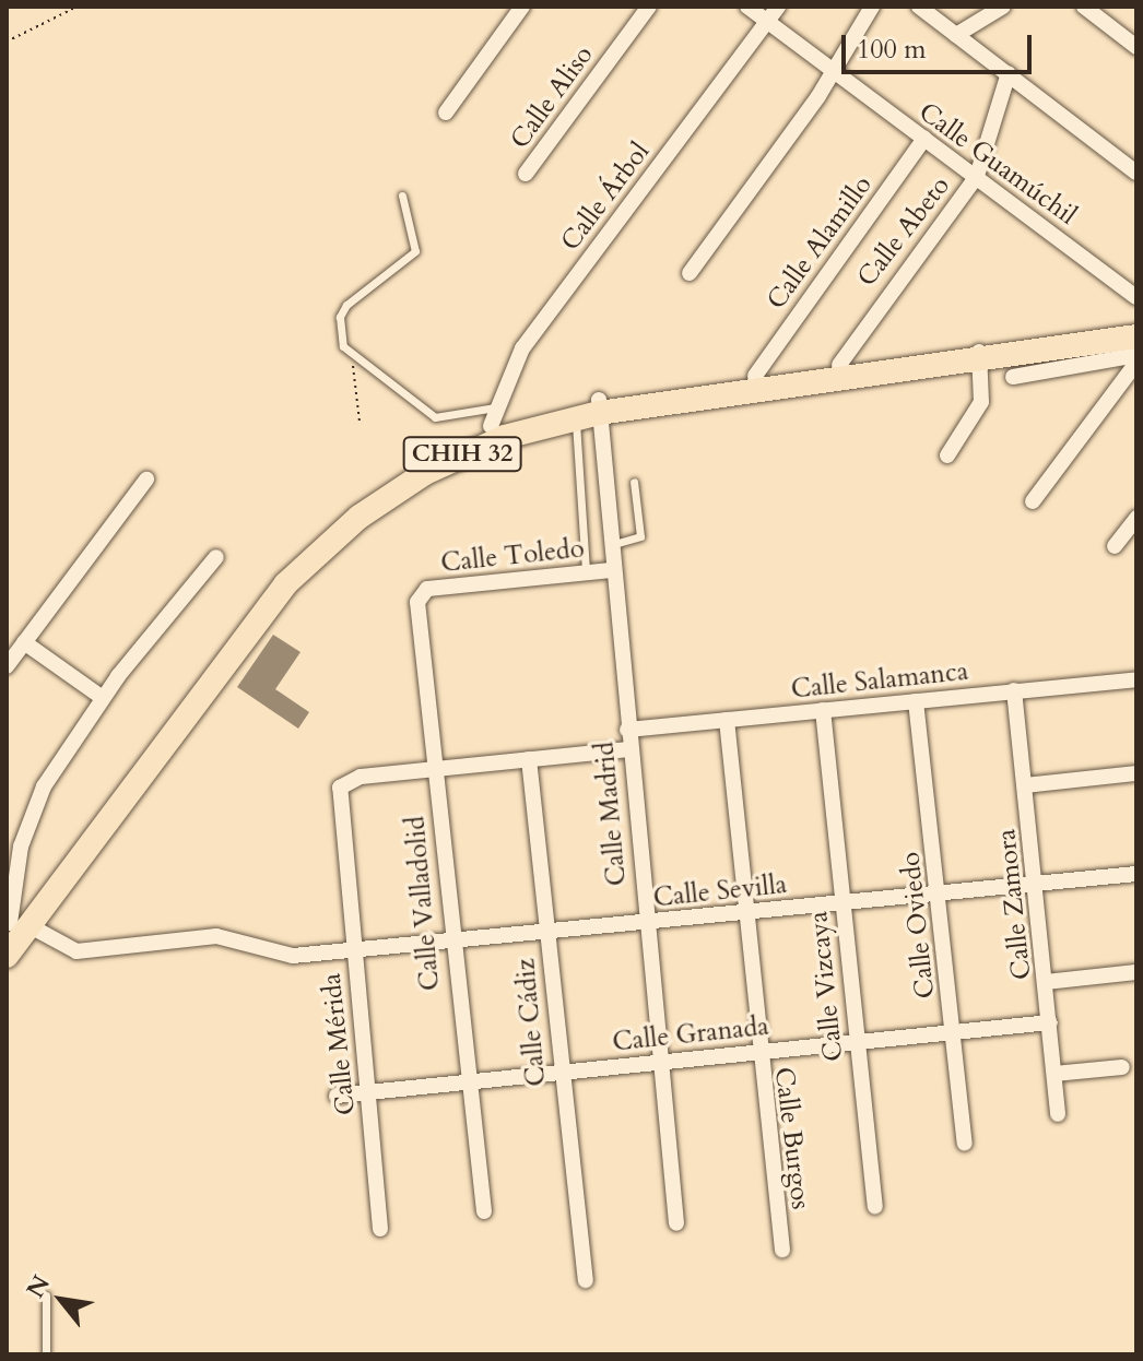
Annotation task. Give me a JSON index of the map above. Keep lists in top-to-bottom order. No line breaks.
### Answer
{"streets":{"main road":["CHIH 32"],"street":["Calle Aliso","Calle Guamúchil","Calle Árbol","Calle Abeto","Calle Alamillo","Calle Toledo","Calle Salamanca","Calle Madrid","Calle Sevilla","Calle Valladolid","Calle Zamora","Calle Oviedo","Calle Vizcaya","Calle Cádiz","Calle Granada","Calle Mérida","Calle Burgos"]},"crossings":[["Calle Guamúchil","Calle Árbol"],["Calle Guamúchil","Calle Abeto"],["Calle Guamúchil","Calle Alamillo"],["Calle Árbol","CHIH 32"],["Calle Abeto","CHIH 32"],["Calle Alamillo","CHIH 32"],["CHIH 32","Calle Madrid"],["CHIH 32","Calle Sevilla"],["Calle Toledo","Calle Madrid"],["Calle Toledo","Calle Valladolid"],["Calle Salamanca","Calle Madrid"],["Calle Salamanca","Calle Zamora"],["Calle Salamanca","Calle Oviedo"],["Calle Salamanca","Calle Vizcaya"],["Calle Salamanca","Calle Burgos"],["Calle Madrid","Calle Sevilla"],["Calle Madrid","Calle Granada"],["Calle Sevilla","Calle Valladolid"],["Calle Sevilla","Calle Zamora"],["Calle Sevilla","Calle Oviedo"],["Calle Sevilla","Calle Vizcaya"],["Calle Sevilla","Calle Cádiz"],["Calle Sevilla","Calle Mérida"],["Calle Sevilla","Calle Burgos"],["Calle Valladolid","Calle Granada"],["Calle Valladolid","Calle Mérida"],["Calle Zamora","Calle Granada"],["Calle Oviedo","Calle Granada"],["Calle Vizcaya","Calle Granada"],["Calle Cádiz","Calle Granada"],["Calle Granada","Calle Mérida"],["Calle Granada","Calle Burgos"]],"scale_bar":"100 m","north":"top left"}
